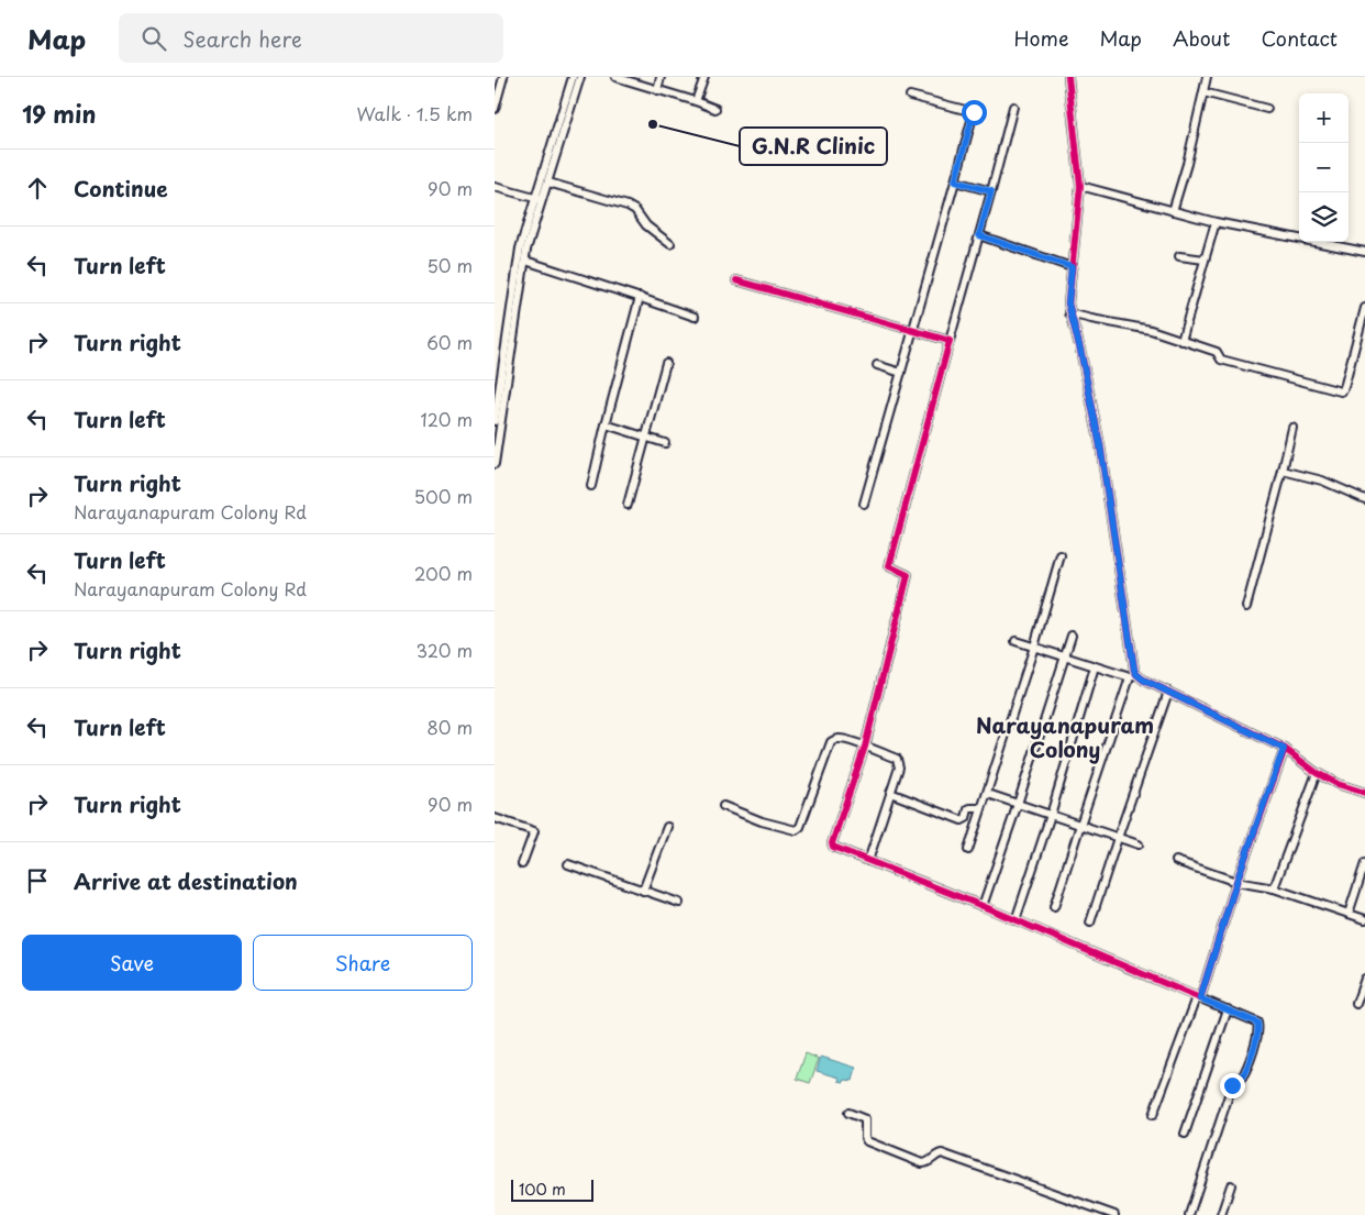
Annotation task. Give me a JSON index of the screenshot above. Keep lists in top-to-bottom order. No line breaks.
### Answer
{"districts":["Narayanapuram Colony"],"places":["G.N.R Clinic"],"scale_bar":"100 m","page":{"header":"Map","search":"Search here","nav":["Home","Map","About","Contact"],"heading":["19 min","Walk · 1.5 km"],"map_buttons":["+","−"],"list":[["Continue","90 m"],["Turn left","50 m"],["Turn right","60 m"],["Turn left","120 m"],["Turn right","Narayanapuram Colony Rd","500 m"],["Turn left","Narayanapuram Colony Rd","200 m"],["Turn right","320 m"],["Turn left","80 m"],["Turn right","90 m"],"Arrive at destination"],"buttons":["Save","Share"],"scale":"100 m"}}
